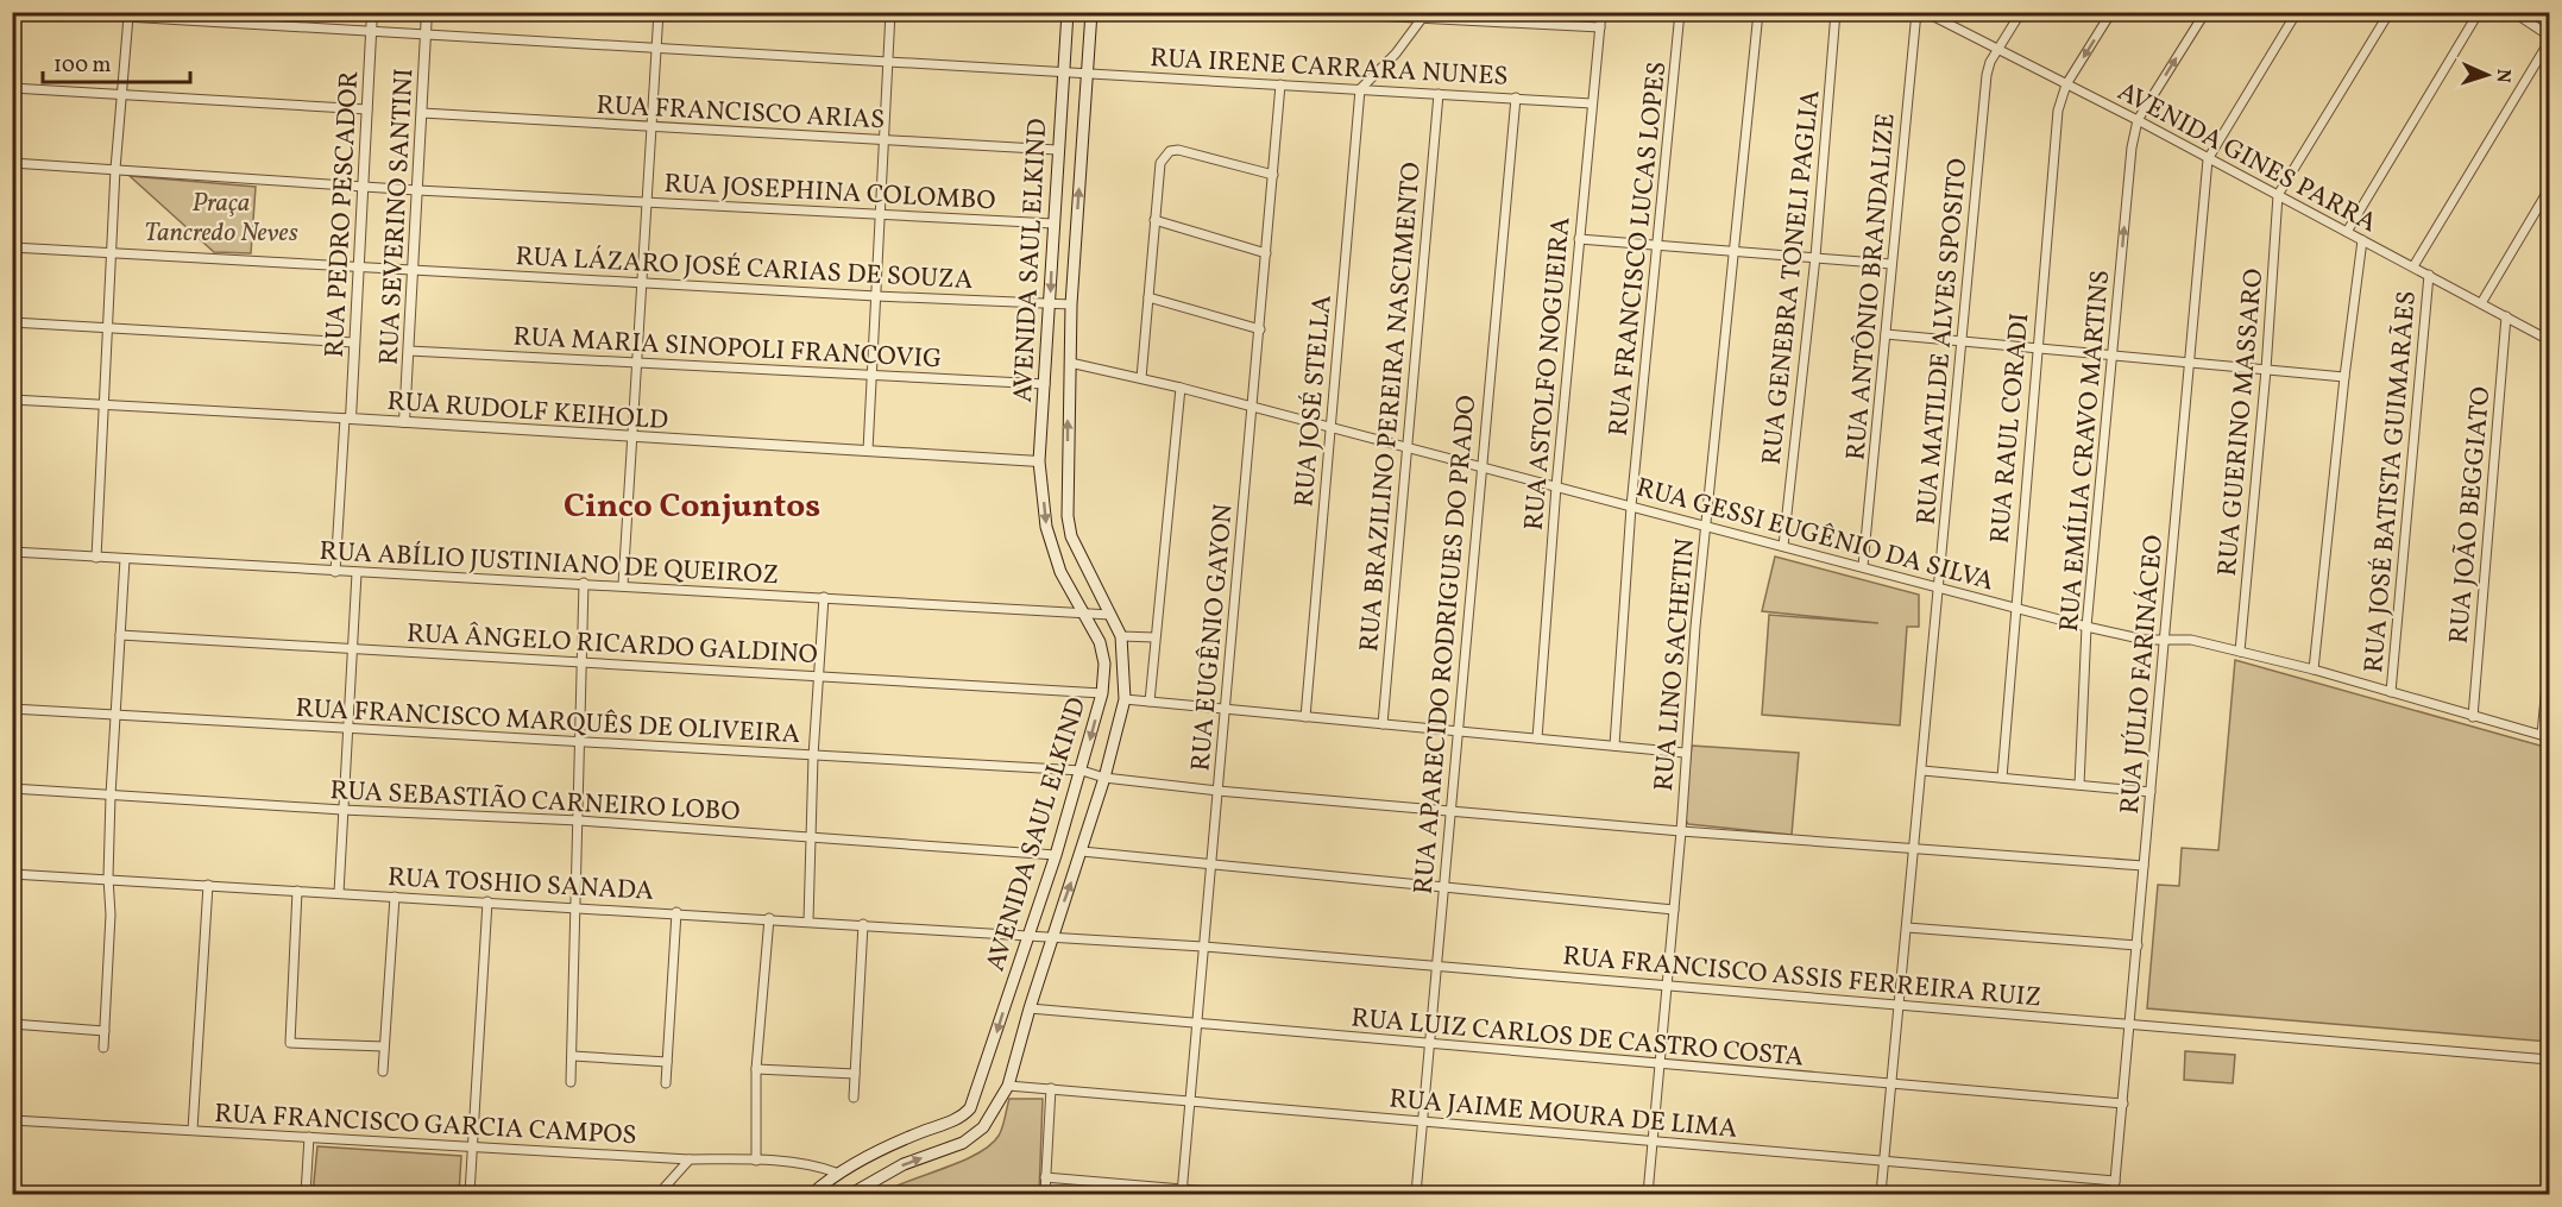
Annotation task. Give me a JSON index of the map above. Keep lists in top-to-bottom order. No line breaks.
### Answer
{"streets":{"main road":["AVENIDA SAUL ELKIND"],"street":["RUA IRENE CARRARA NUNES","RUA FRANCISCO ARIAS","AVENIDA GINES PARRA","RUA JOSEPHINA COLOMBO","RUA PEDRO PESCADOR","RUA SEVERINO SANTINI","RUA FRANCISCO LUCAS LOPES","RUA LÁZARO JOSÉ CARIAS DE SOUZA","RUA GENEBRA TONELI PAGLIA","RUA ANTÔNIO BRANDALIZE","RUA MATILDE ALVES SPOSITO","RUA MARIA SINOPOLI FRANCOVIG","RUA ASTOLFO NOGUEIRA","RUA JOSÉ STELLA","RUA BRAZILINO PEREIRA NASCIMENTO","RUA RUDOLF KEIHOLD","RUA GUERINO MASSARO","RUA RAUL CORADI","RUA EMÍLIA CRAVO MARTINS","RUA JOSÉ BATISTA GUIMARÃES","RUA JOÃO BEGGIATO","RUA GESSI EUGÊNIO DA SILVA","RUA ABÍLIO JUSTINIANO DE QUEIROZ","RUA EUGÊNIO GAYON","RUA ÂNGELO RICARDO GALDINO","RUA APARECIDO RODRIGUES DO PRADO","RUA LINO SACHETIN","RUA JÚLIO FARINÁCEO","RUA FRANCISCO MARQUÊS DE OLIVEIRA","RUA SEBASTIÃO CARNEIRO LOBO","RUA TOSHIO SANADA","RUA FRANCISCO ASSIS FERREIRA RUIZ","RUA LUIZ CARLOS DE CASTRO COSTA","RUA JAIME MOURA DE LIMA","RUA FRANCISCO GARCIA CAMPOS"]},"crossings":[["RUA IRENE CARRARA NUNES","RUA PEDRO PESCADOR"],["RUA IRENE CARRARA NUNES","RUA SEVERINO SANTINI"],["RUA IRENE CARRARA NUNES","AVENIDA SAUL ELKIND"],["RUA IRENE CARRARA NUNES","RUA ASTOLFO NOGUEIRA"],["RUA IRENE CARRARA NUNES","RUA JOSÉ STELLA"],["RUA IRENE CARRARA NUNES","RUA BRAZILINO PEREIRA NASCIMENTO"],["RUA IRENE CARRARA NUNES","RUA EUGÊNIO GAYON"],["RUA IRENE CARRARA NUNES","RUA APARECIDO RODRIGUES DO PRADO"],["RUA FRANCISCO ARIAS","RUA SEVERINO SANTINI"],["RUA FRANCISCO ARIAS","AVENIDA SAUL ELKIND"],["AVENIDA GINES PARRA","RUA MATILDE ALVES SPOSITO"],["AVENIDA GINES PARRA","RUA GUERINO MASSARO"],["AVENIDA GINES PARRA","RUA RAUL CORADI"],["AVENIDA GINES PARRA","RUA EMÍLIA CRAVO MARTINS"],["AVENIDA GINES PARRA","RUA JOSÉ BATISTA GUIMARÃES"],["AVENIDA GINES PARRA","RUA JOÃO BEGGIATO"],["AVENIDA GINES PARRA","RUA JÚLIO FARINÁCEO"],["RUA JOSEPHINA COLOMBO","RUA PEDRO PESCADOR"],["RUA JOSEPHINA COLOMBO","RUA SEVERINO SANTINI"],["RUA JOSEPHINA COLOMBO","AVENIDA SAUL ELKIND"],["RUA PEDRO PESCADOR","RUA LÁZARO JOSÉ CARIAS DE SOUZA"],["RUA PEDRO PESCADOR","RUA RUDOLF KEIHOLD"],["RUA SEVERINO SANTINI","RUA LÁZARO JOSÉ CARIAS DE SOUZA"],["RUA SEVERINO SANTINI","RUA MARIA SINOPOLI FRANCOVIG"],["RUA SEVERINO SANTINI","RUA RUDOLF KEIHOLD"],["RUA FRANCISCO LUCAS LOPES","RUA GESSI EUGÊNIO DA SILVA"],["AVENIDA SAUL ELKIND","RUA LÁZARO JOSÉ CARIAS DE SOUZA"],["AVENIDA SAUL ELKIND","RUA MARIA SINOPOLI FRANCOVIG"],["AVENIDA SAUL ELKIND","RUA RUDOLF KEIHOLD"],["AVENIDA SAUL ELKIND","RUA GESSI EUGÊNIO DA SILVA"],["AVENIDA SAUL ELKIND","RUA ABÍLIO JUSTINIANO DE QUEIROZ"],["AVENIDA SAUL ELKIND","RUA ÂNGELO RICARDO GALDINO"],["AVENIDA SAUL ELKIND","RUA FRANCISCO MARQUÊS DE OLIVEIRA"],["AVENIDA SAUL ELKIND","RUA SEBASTIÃO CARNEIRO LOBO"],["AVENIDA SAUL ELKIND","RUA TOSHIO SANADA"],["AVENIDA SAUL ELKIND","RUA FRANCISCO ASSIS FERREIRA RUIZ"],["AVENIDA SAUL ELKIND","RUA LUIZ CARLOS DE CASTRO COSTA"],["AVENIDA SAUL ELKIND","RUA JAIME MOURA DE LIMA"],["AVENIDA SAUL ELKIND","RUA FRANCISCO GARCIA CAMPOS"],["RUA GENEBRA TONELI PAGLIA","RUA GESSI EUGÊNIO DA SILVA"],["RUA ANTÔNIO BRANDALIZE","RUA GESSI EUGÊNIO DA SILVA"],["RUA MATILDE ALVES SPOSITO","RUA GESSI EUGÊNIO DA SILVA"],["RUA MATILDE ALVES SPOSITO","RUA FRANCISCO MARQUÊS DE OLIVEIRA"],["RUA MATILDE ALVES SPOSITO","RUA FRANCISCO ASSIS FERREIRA RUIZ"],["RUA MATILDE ALVES SPOSITO","RUA LUIZ CARLOS DE CASTRO COSTA"],["RUA MATILDE ALVES SPOSITO","RUA JAIME MOURA DE LIMA"],["RUA ASTOLFO NOGUEIRA","RUA GESSI EUGÊNIO DA SILVA"],["RUA JOSÉ STELLA","RUA GESSI EUGÊNIO DA SILVA"],["RUA BRAZILINO PEREIRA NASCIMENTO","RUA GESSI EUGÊNIO DA SILVA"],["RUA GUERINO MASSARO","RUA GESSI EUGÊNIO DA SILVA"],["RUA RAUL CORADI","RUA GESSI EUGÊNIO DA SILVA"],["RUA EMÍLIA CRAVO MARTINS","RUA GESSI EUGÊNIO DA SILVA"],["RUA JOSÉ BATISTA GUIMARÃES","RUA GESSI EUGÊNIO DA SILVA"],["RUA JOÃO BEGGIATO","RUA GESSI EUGÊNIO DA SILVA"],["RUA GESSI EUGÊNIO DA SILVA","RUA EUGÊNIO GAYON"],["RUA GESSI EUGÊNIO DA SILVA","RUA APARECIDO RODRIGUES DO PRADO"],["RUA GESSI EUGÊNIO DA SILVA","RUA LINO SACHETIN"],["RUA GESSI EUGÊNIO DA SILVA","RUA JÚLIO FARINÁCEO"],["RUA EUGÊNIO GAYON","RUA FRANCISCO MARQUÊS DE OLIVEIRA"],["RUA EUGÊNIO GAYON","RUA FRANCISCO ASSIS FERREIRA RUIZ"],["RUA EUGÊNIO GAYON","RUA LUIZ CARLOS DE CASTRO COSTA"],["RUA EUGÊNIO GAYON","RUA JAIME MOURA DE LIMA"],["RUA APARECIDO RODRIGUES DO PRADO","RUA FRANCISCO MARQUÊS DE OLIVEIRA"],["RUA APARECIDO RODRIGUES DO PRADO","RUA FRANCISCO ASSIS FERREIRA RUIZ"],["RUA APARECIDO RODRIGUES DO PRADO","RUA LUIZ CARLOS DE CASTRO COSTA"],["RUA APARECIDO RODRIGUES DO PRADO","RUA JAIME MOURA DE LIMA"],["RUA LINO SACHETIN","RUA FRANCISCO MARQUÊS DE OLIVEIRA"],["RUA LINO SACHETIN","RUA FRANCISCO ASSIS FERREIRA RUIZ"],["RUA LINO SACHETIN","RUA LUIZ CARLOS DE CASTRO COSTA"],["RUA LINO SACHETIN","RUA JAIME MOURA DE LIMA"],["RUA JÚLIO FARINÁCEO","RUA FRANCISCO MARQUÊS DE OLIVEIRA"],["RUA JÚLIO FARINÁCEO","RUA FRANCISCO ASSIS FERREIRA RUIZ"],["RUA JÚLIO FARINÁCEO","RUA LUIZ CARLOS DE CASTRO COSTA"],["RUA JÚLIO FARINÁCEO","RUA JAIME MOURA DE LIMA"],["RUA TOSHIO SANADA","RUA FRANCISCO ASSIS FERREIRA RUIZ"]],"one_way":["RUA EMÍLIA CRAVO MARTINS"],"districts":["Cinco Conjuntos"],"parks":["Praça Tancredo Neves"],"scale_bar":"100 m","north":"right"}
